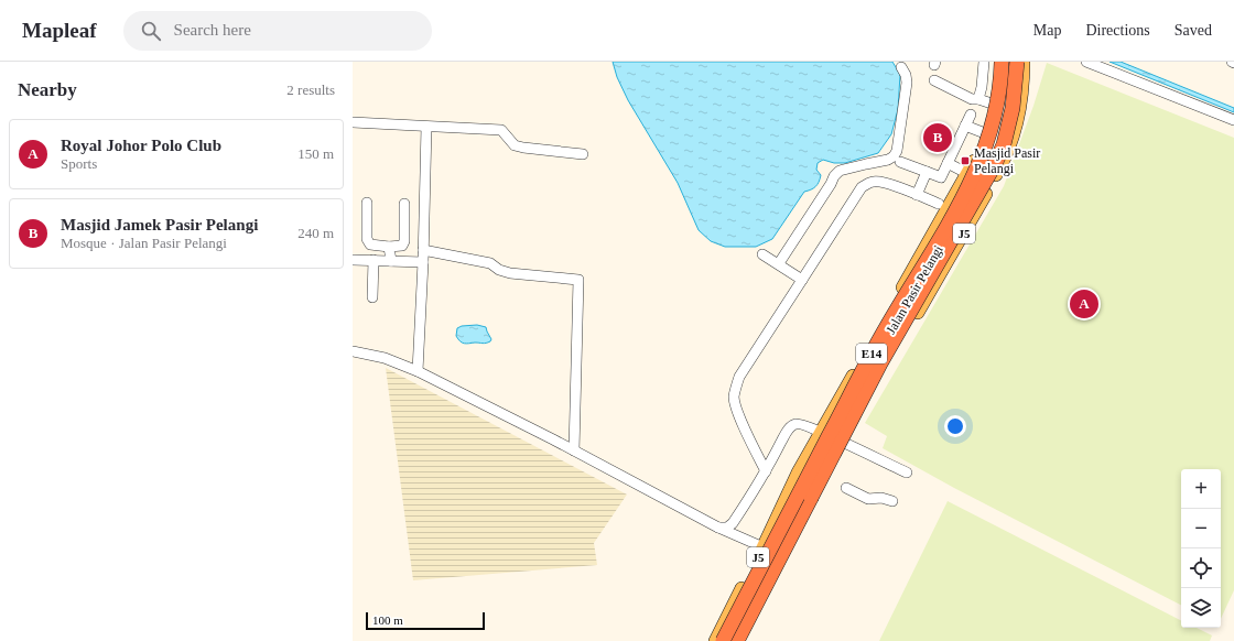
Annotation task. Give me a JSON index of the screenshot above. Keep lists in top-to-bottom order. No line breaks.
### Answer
{"streets":{"highway":["E14"],"main road":["J5","Jalan Pasir Pelangi"]},"crossings":[["Jalan Pasir Pelangi","E14"]],"places":{"transit":["Masjid Pasir Pelangi"]},"scale_bar":"100 m","page":{"header":"Mapleaf","search":"Search here","nav":["Map","Directions","Saved"],"heading":["Nearby","2 results"],"list":[{"mark":"A","name":"Royal Johor Polo Club","note":"Sports","value":"150 m"},{"mark":"B","name":"Masjid Jamek Pasir Pelangi","note":"Mosque · Jalan Pasir Pelangi","value":"240 m"}],"pins":["B","A"],"map_buttons":["+","−"],"scale":"100 m"}}
